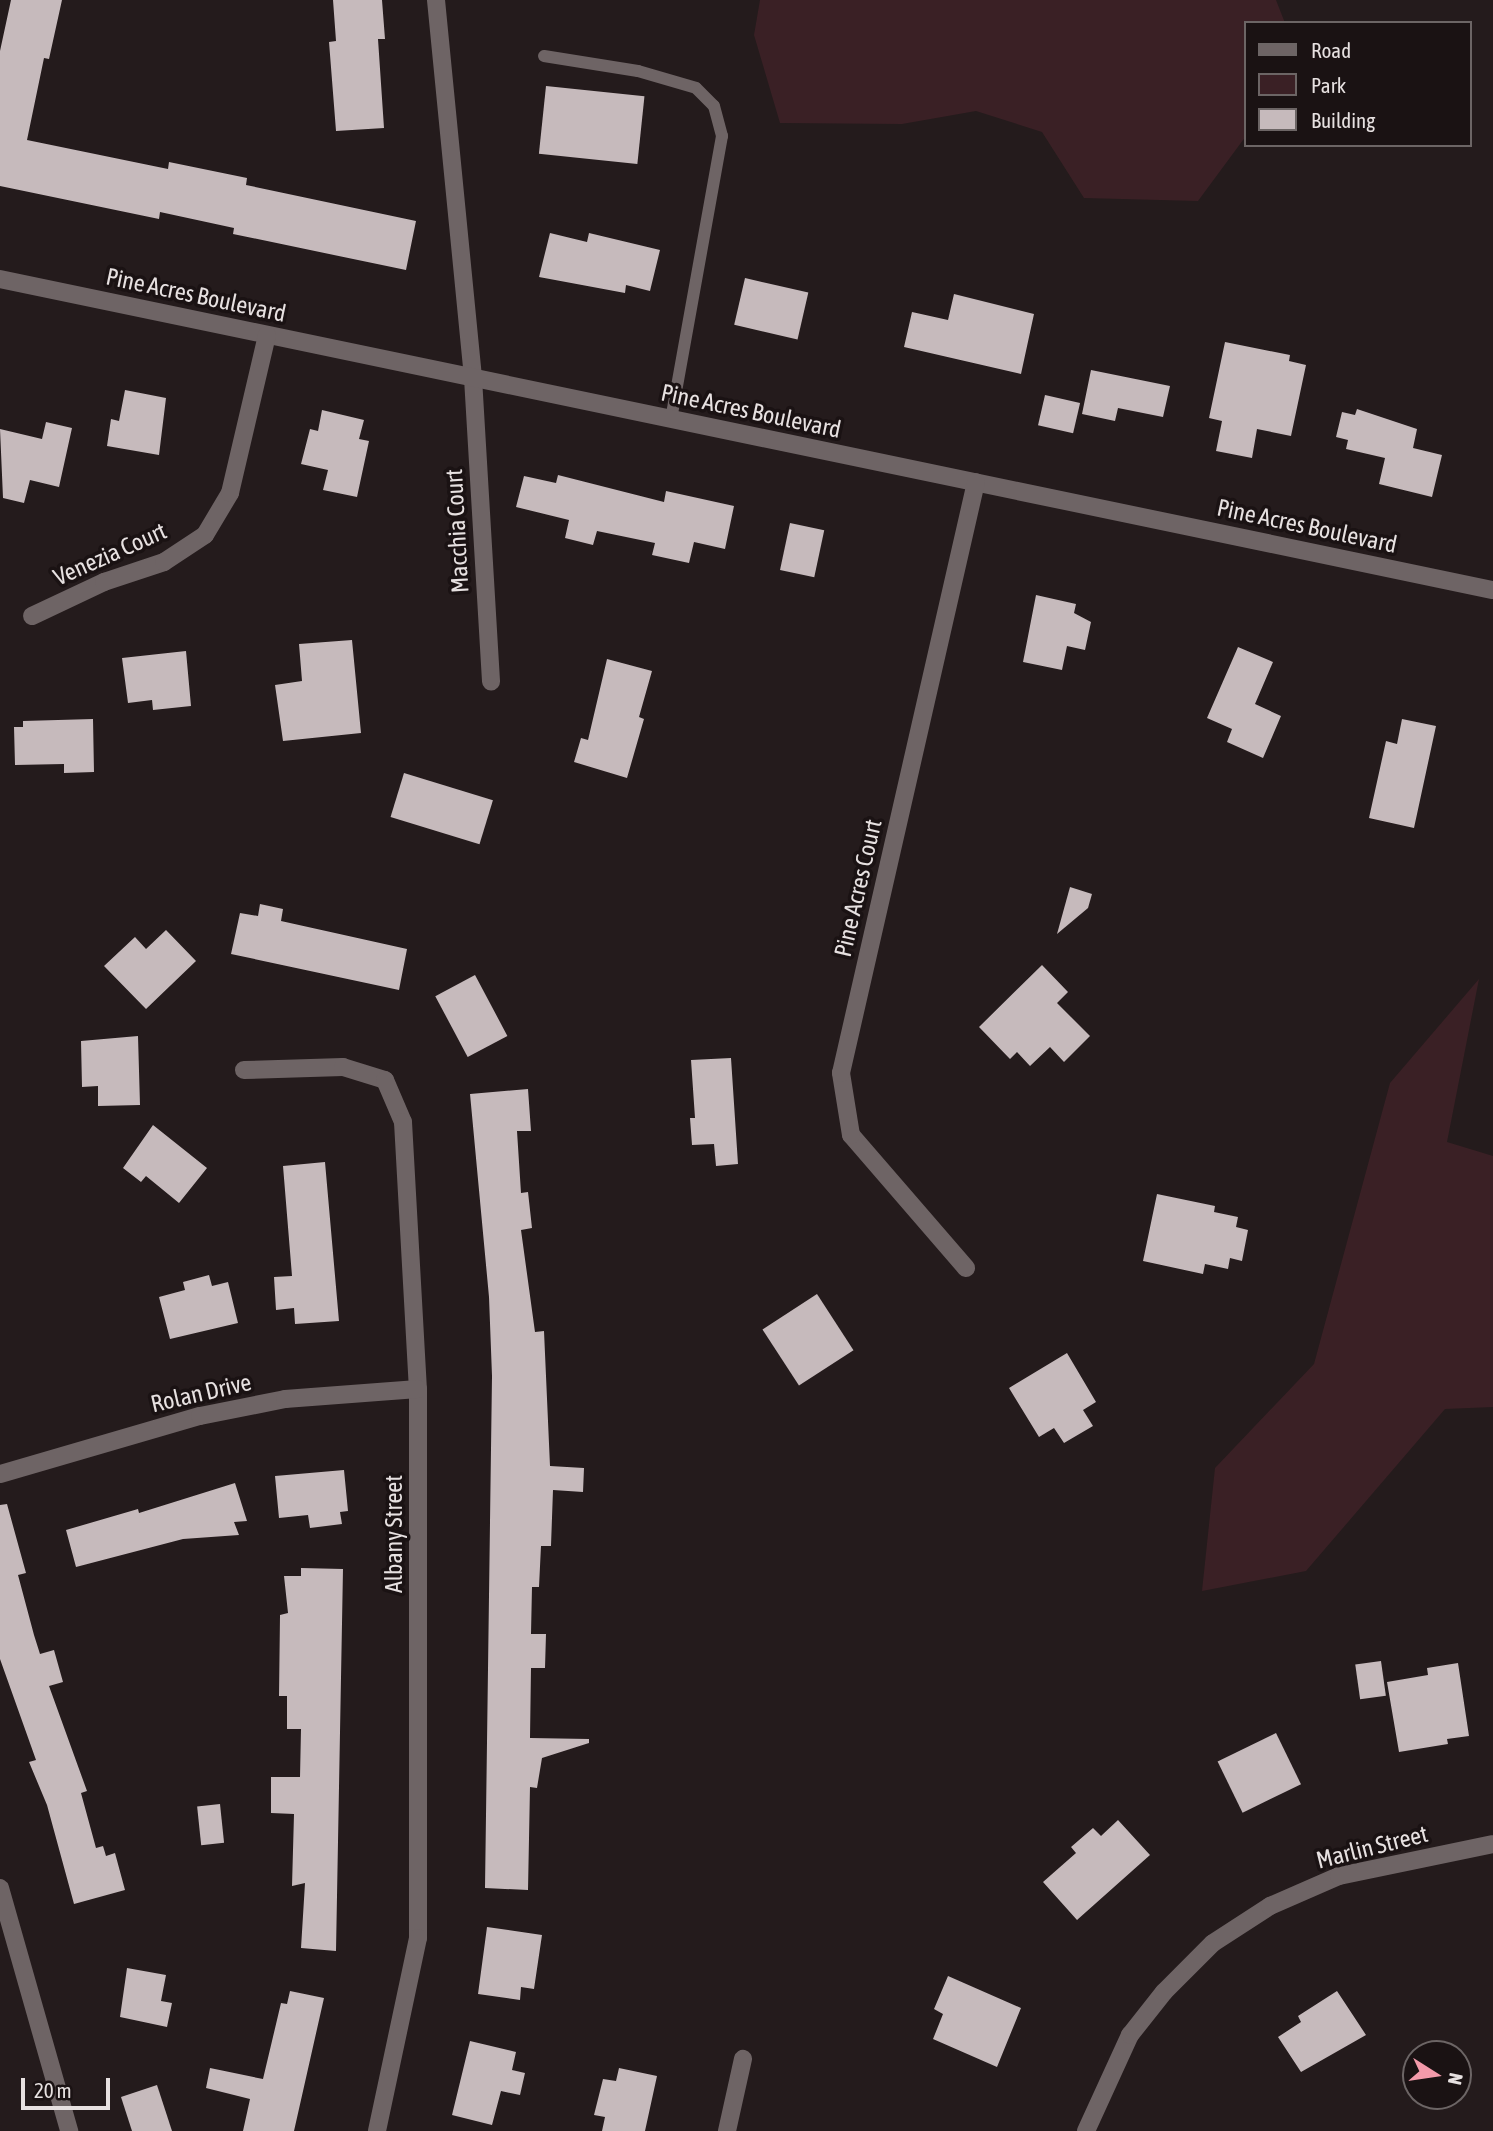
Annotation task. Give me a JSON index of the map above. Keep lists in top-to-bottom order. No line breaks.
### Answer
{"streets":{"street":["Pine Acres Boulevard","Macchia Court","Venezia Court","Pine Acres Court","Rolan Drive","Albany Street","Marlin Street"]},"crossings":[["Pine Acres Boulevard","Macchia Court"],["Pine Acres Boulevard","Venezia Court"],["Pine Acres Boulevard","Pine Acres Court"],["Rolan Drive","Albany Street"]],"legend":["Road","Park","Building"],"scale_bar":"20 m","north":"right"}
